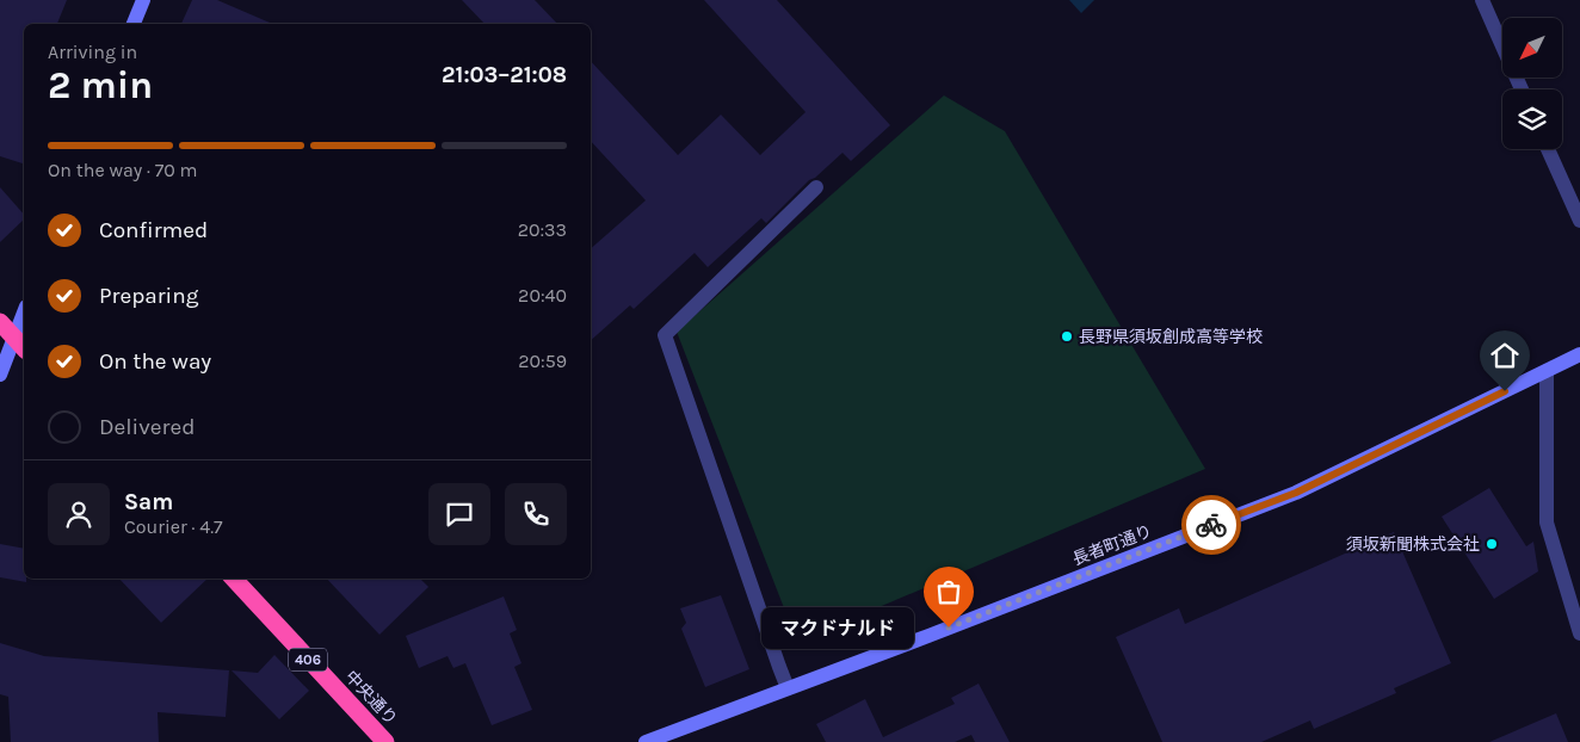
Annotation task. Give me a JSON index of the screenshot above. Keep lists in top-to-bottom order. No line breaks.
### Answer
{"streets":{"highway":["406","中央通り"],"street":["長者町通り"]},"places":["長野県須坂創成高等学校","須坂新聞株式会社","マクドナルド"],"north":"bottom left","page":{"heading":["2 min","Arriving in","21:03–21:08"],"panel":["Sam","Courier · 4.7"],"bar":"On the way · 70 m","list":[["Confirmed","20:33"],["Preparing","20:40"],["On the way","20:59"],"Delivered"],"bubble":"マクドナルド"}}
